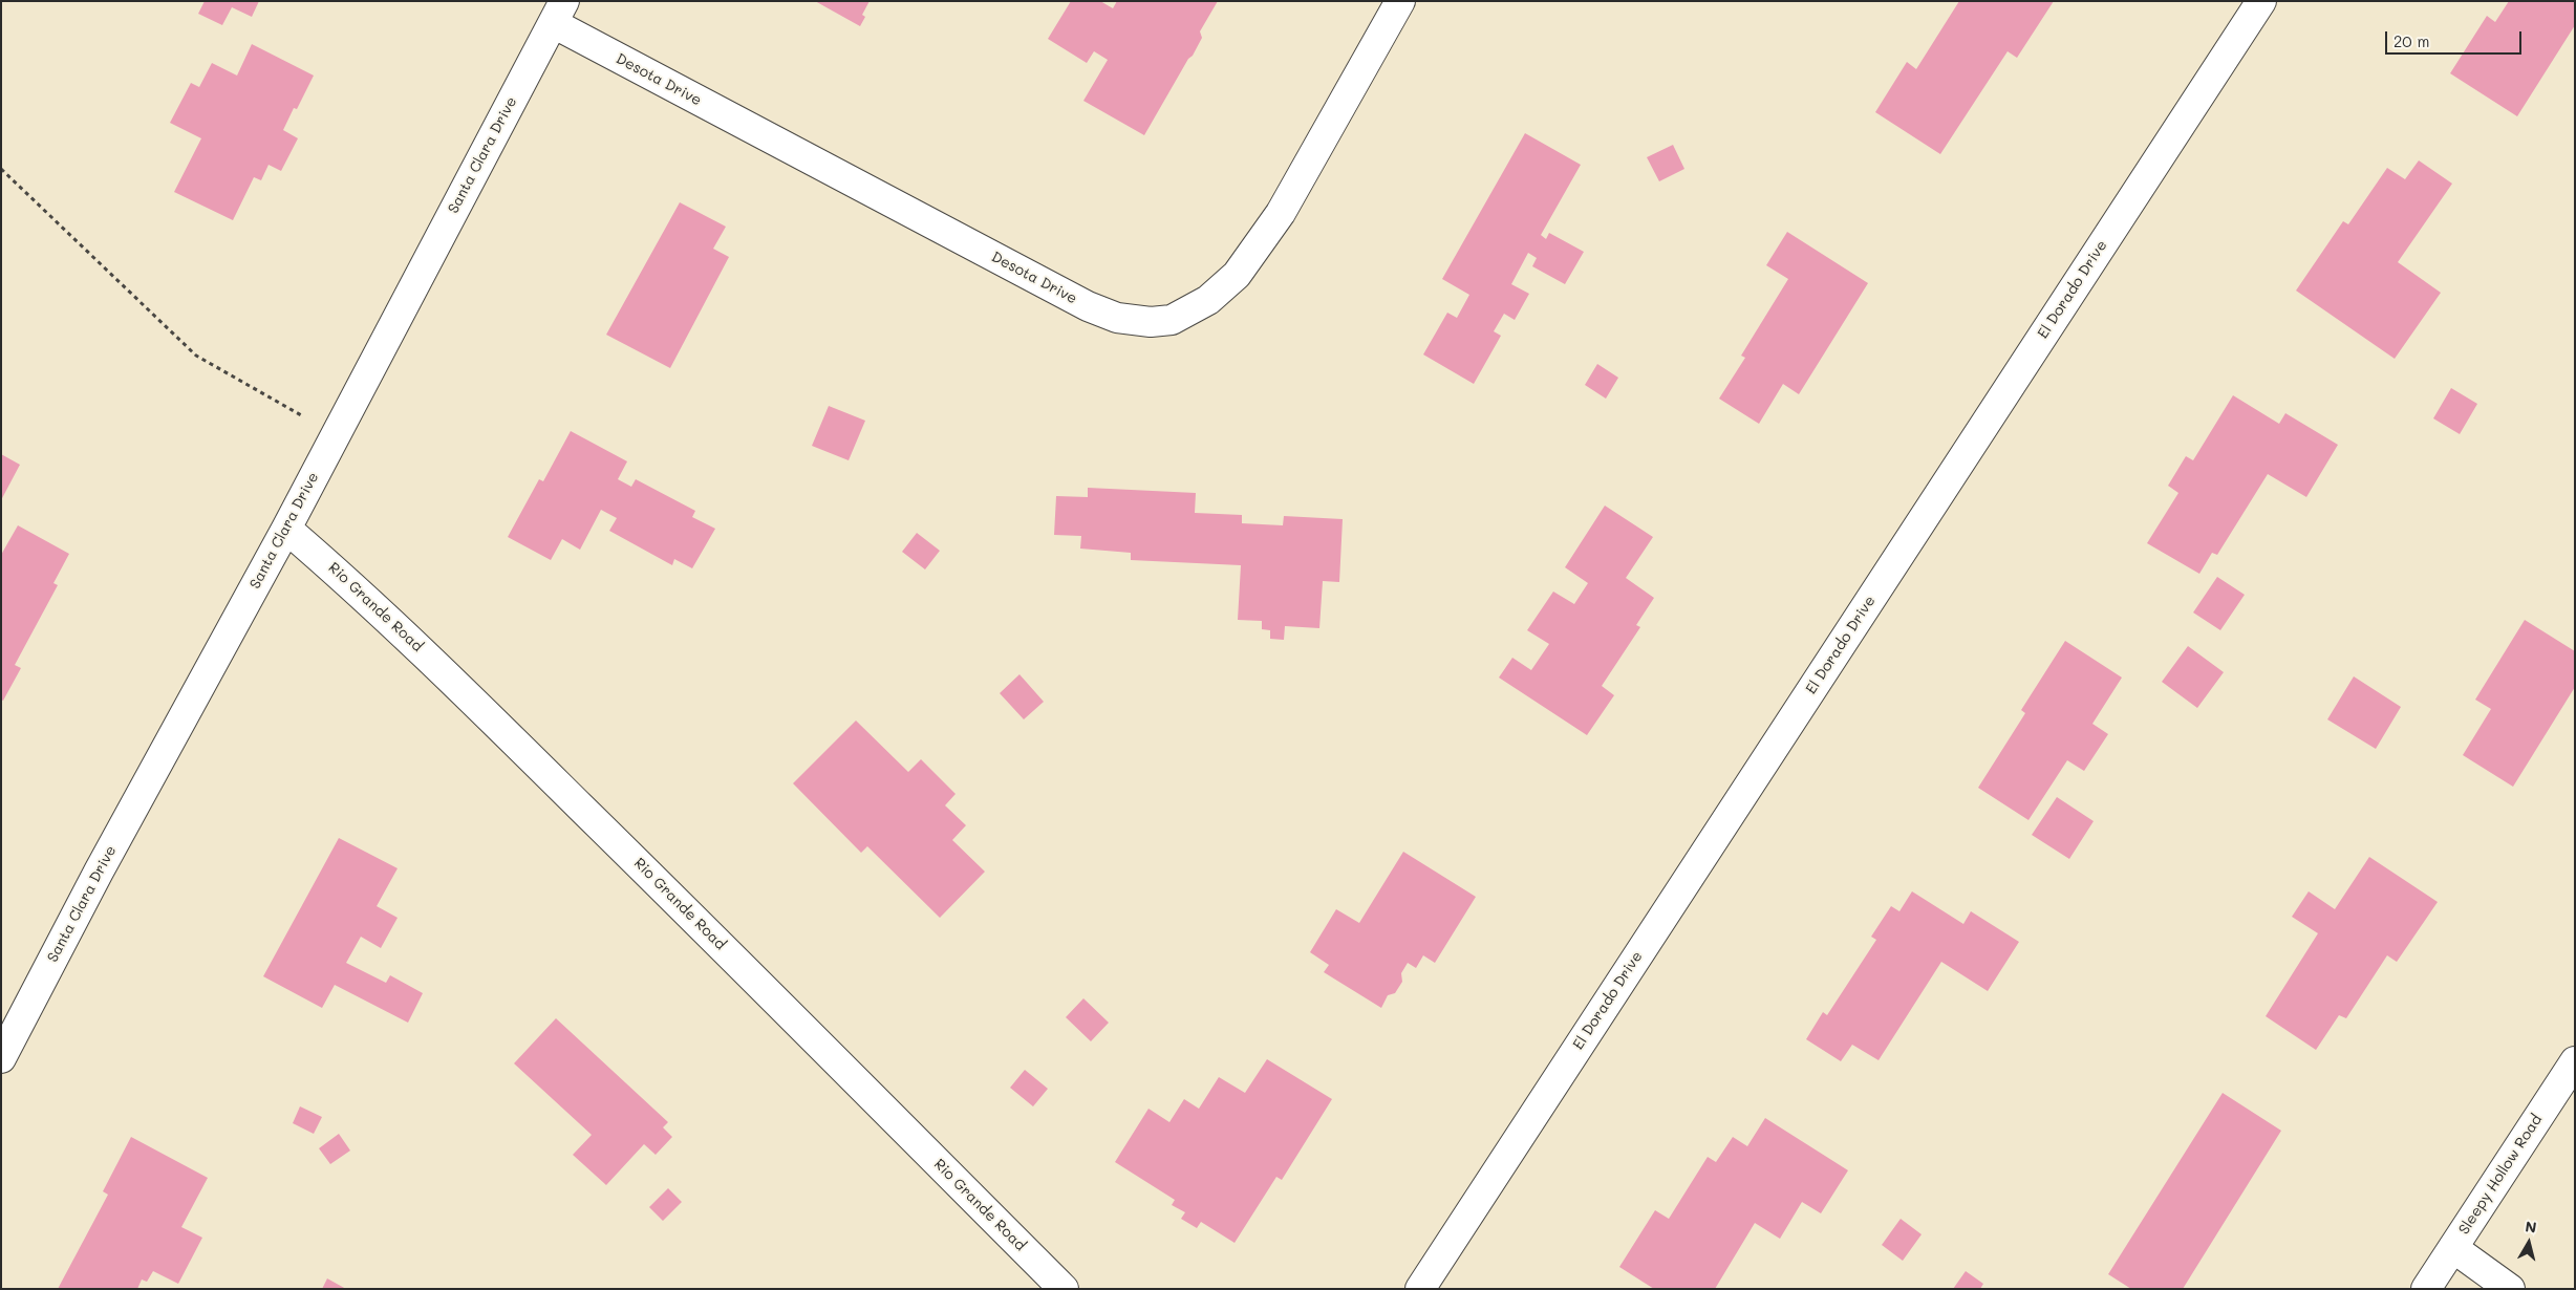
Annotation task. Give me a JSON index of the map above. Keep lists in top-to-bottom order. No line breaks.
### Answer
{"streets":{"street":["Desota Drive","Santa Clara Drive","El Dorado Drive","Rio Grande Road","Sleepy Hollow Road"]},"crossings":[["Desota Drive","Santa Clara Drive"],["Santa Clara Drive","Rio Grande Road"]],"scale_bar":"20 m","north":"top"}
